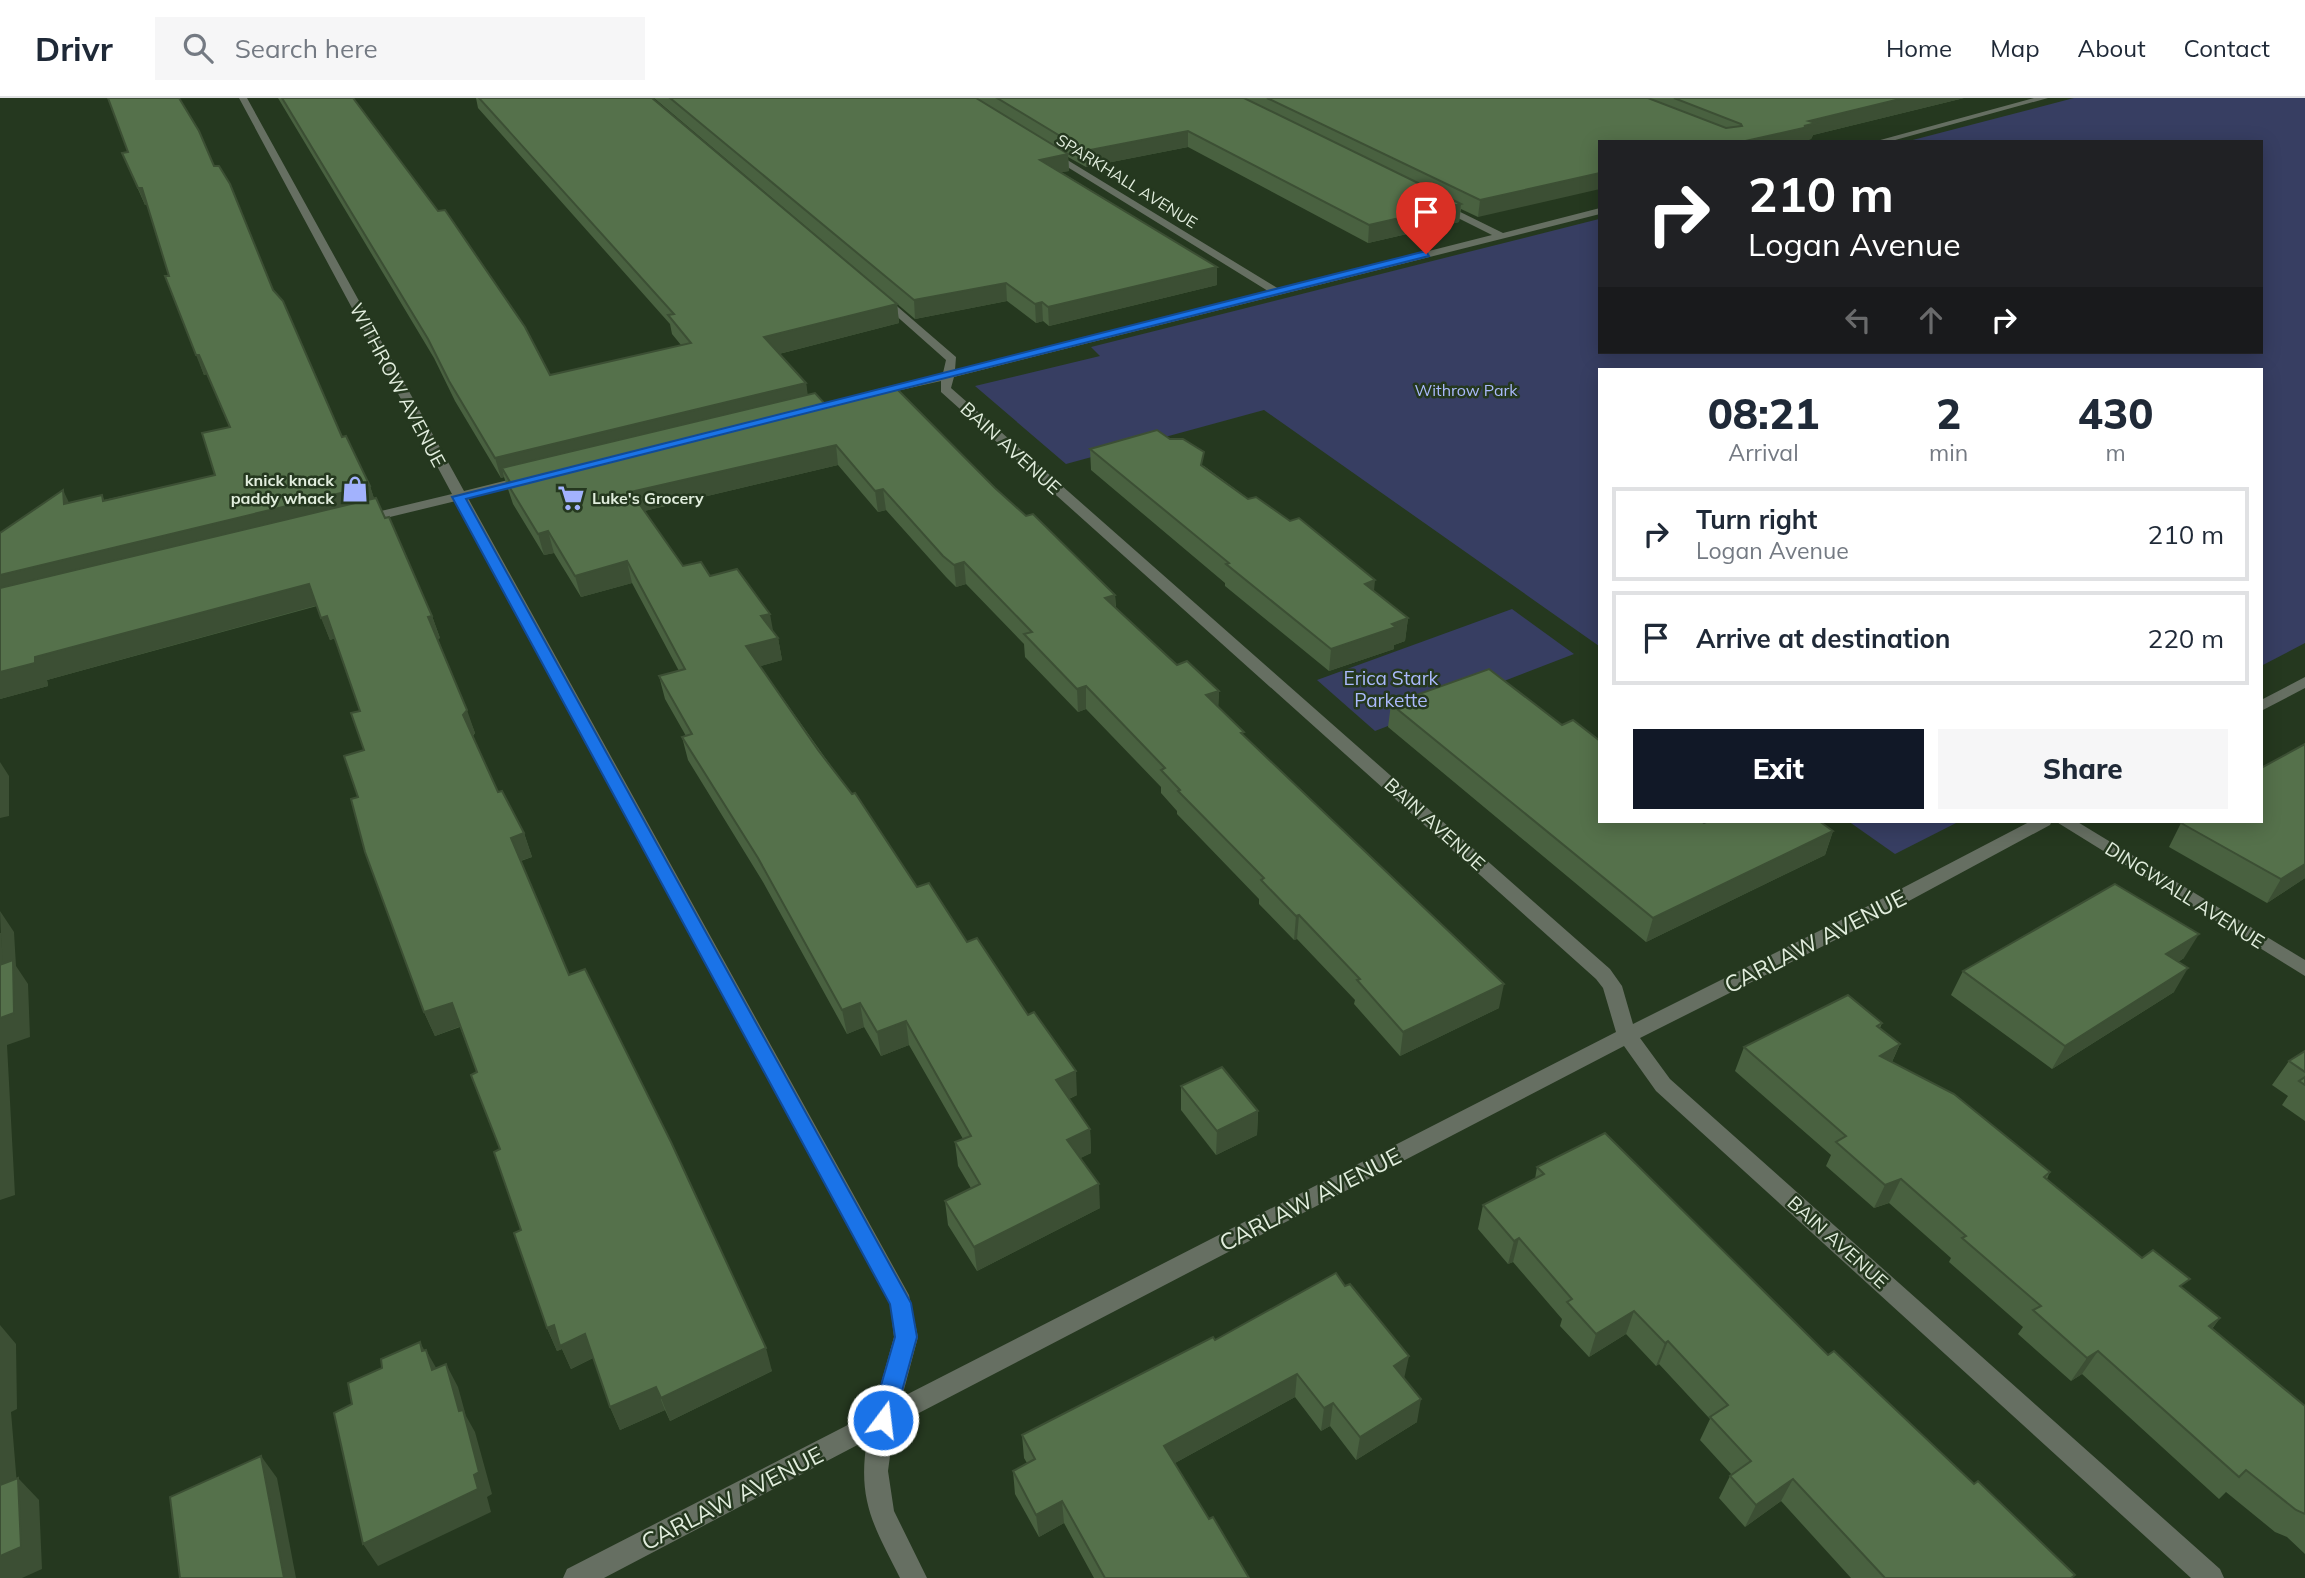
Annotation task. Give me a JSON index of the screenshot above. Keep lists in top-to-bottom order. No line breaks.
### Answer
{"streets":{"street":["SPARKHALL AVENUE","WITHROW AVENUE","BAIN AVENUE","DINGWALL AVENUE","CARLAW AVENUE"]},"crossings":[["WITHROW AVENUE","CARLAW AVENUE"],["BAIN AVENUE","CARLAW AVENUE"]],"parks":["Withrow Park","Erica Stark Parkette"],"places":{"shop":["knick knack paddy whack"],"supermarket":["Luke's Grocery"]},"page":{"header":"Drivr","search":"Search here","nav":["Home","Map","About","Contact"],"turn":["210 m","Logan Avenue"],"eta":["08:21","Arrival","2","min","430","m"],"list":[{"name":"Turn right","note":"Logan Avenue","value":"210 m"},{"name":"Arrive at destination","value":"220 m"}],"buttons":["Exit","Share"]}}
